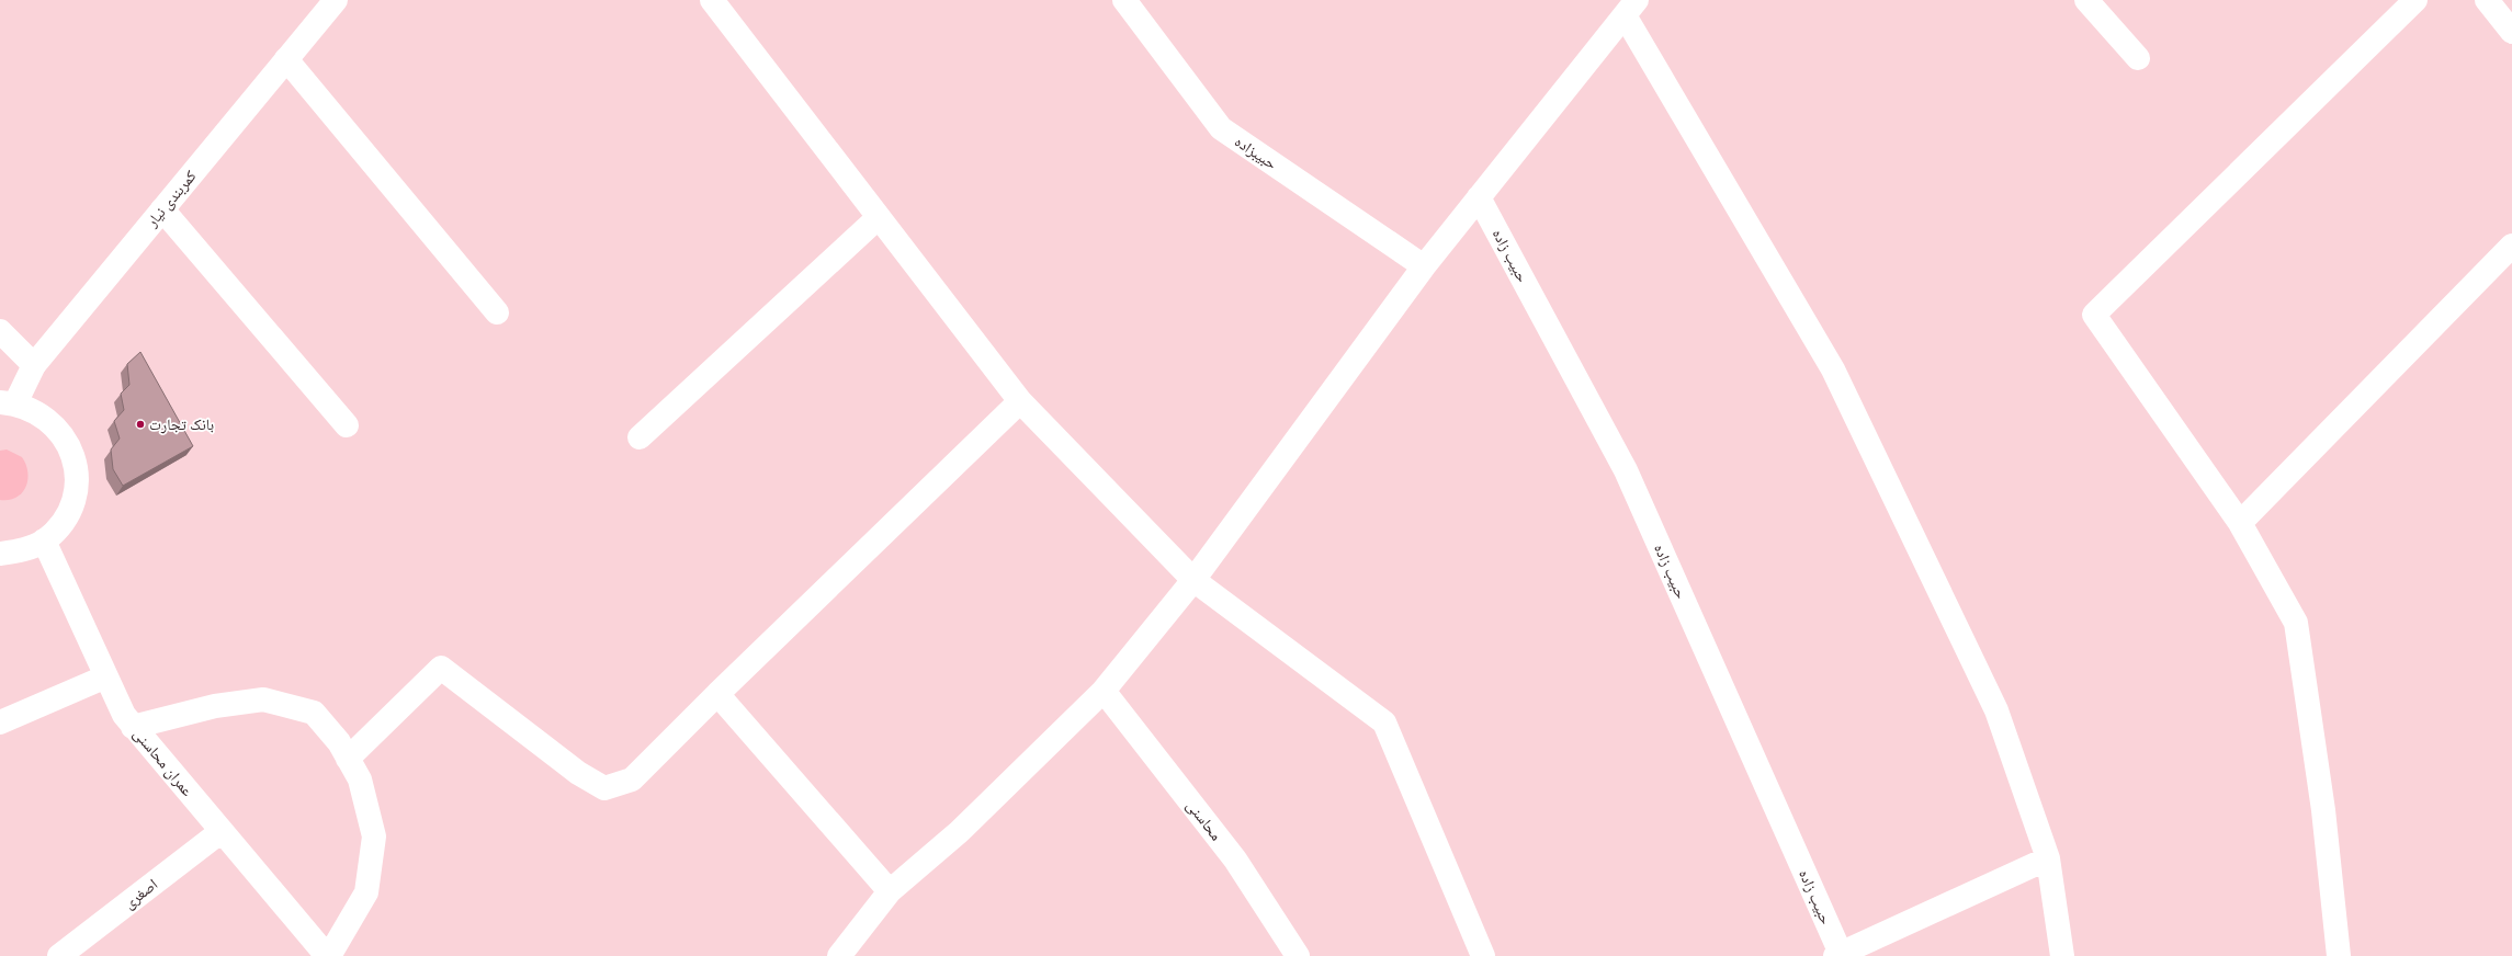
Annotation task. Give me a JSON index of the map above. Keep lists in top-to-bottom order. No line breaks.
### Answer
{"streets":{"street":["حبیبزاده","کمربندی نیار","حبیب زاده","عمران محاسنی","محاسنی","اصغری"]},"crossings":[["عمران محاسنی","اصغری"]],"places":["بانک تجارت"]}
